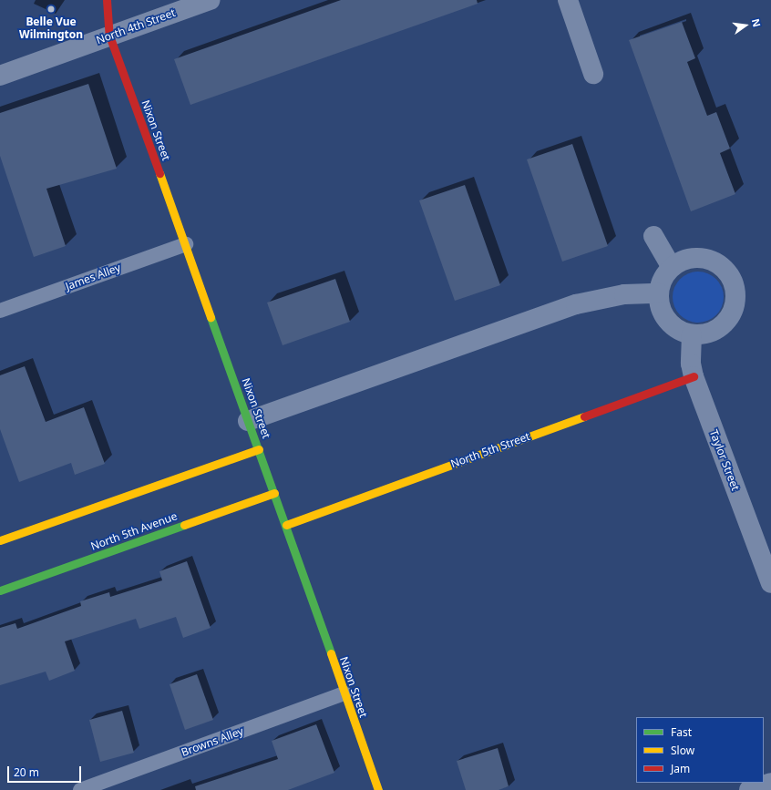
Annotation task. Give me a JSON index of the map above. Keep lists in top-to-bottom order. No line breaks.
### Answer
{"streets":{"street":["North 4th Street","Nixon Street","North 5th Street","Taylor Street","North 5th Avenue"],"lane":["James Alley","Browns Alley"]},"crossings":[["North 4th Street","Nixon Street"],["Nixon Street","James Alley"],["Nixon Street","North 5th Street"],["Nixon Street","North 5th Avenue"],["Nixon Street","Browns Alley"],["North 5th Street","Taylor Street"]],"places":["Belle Vue Wilmington"],"legend":["Fast","Slow","Jam"],"scale_bar":"20 m","north":"right"}
